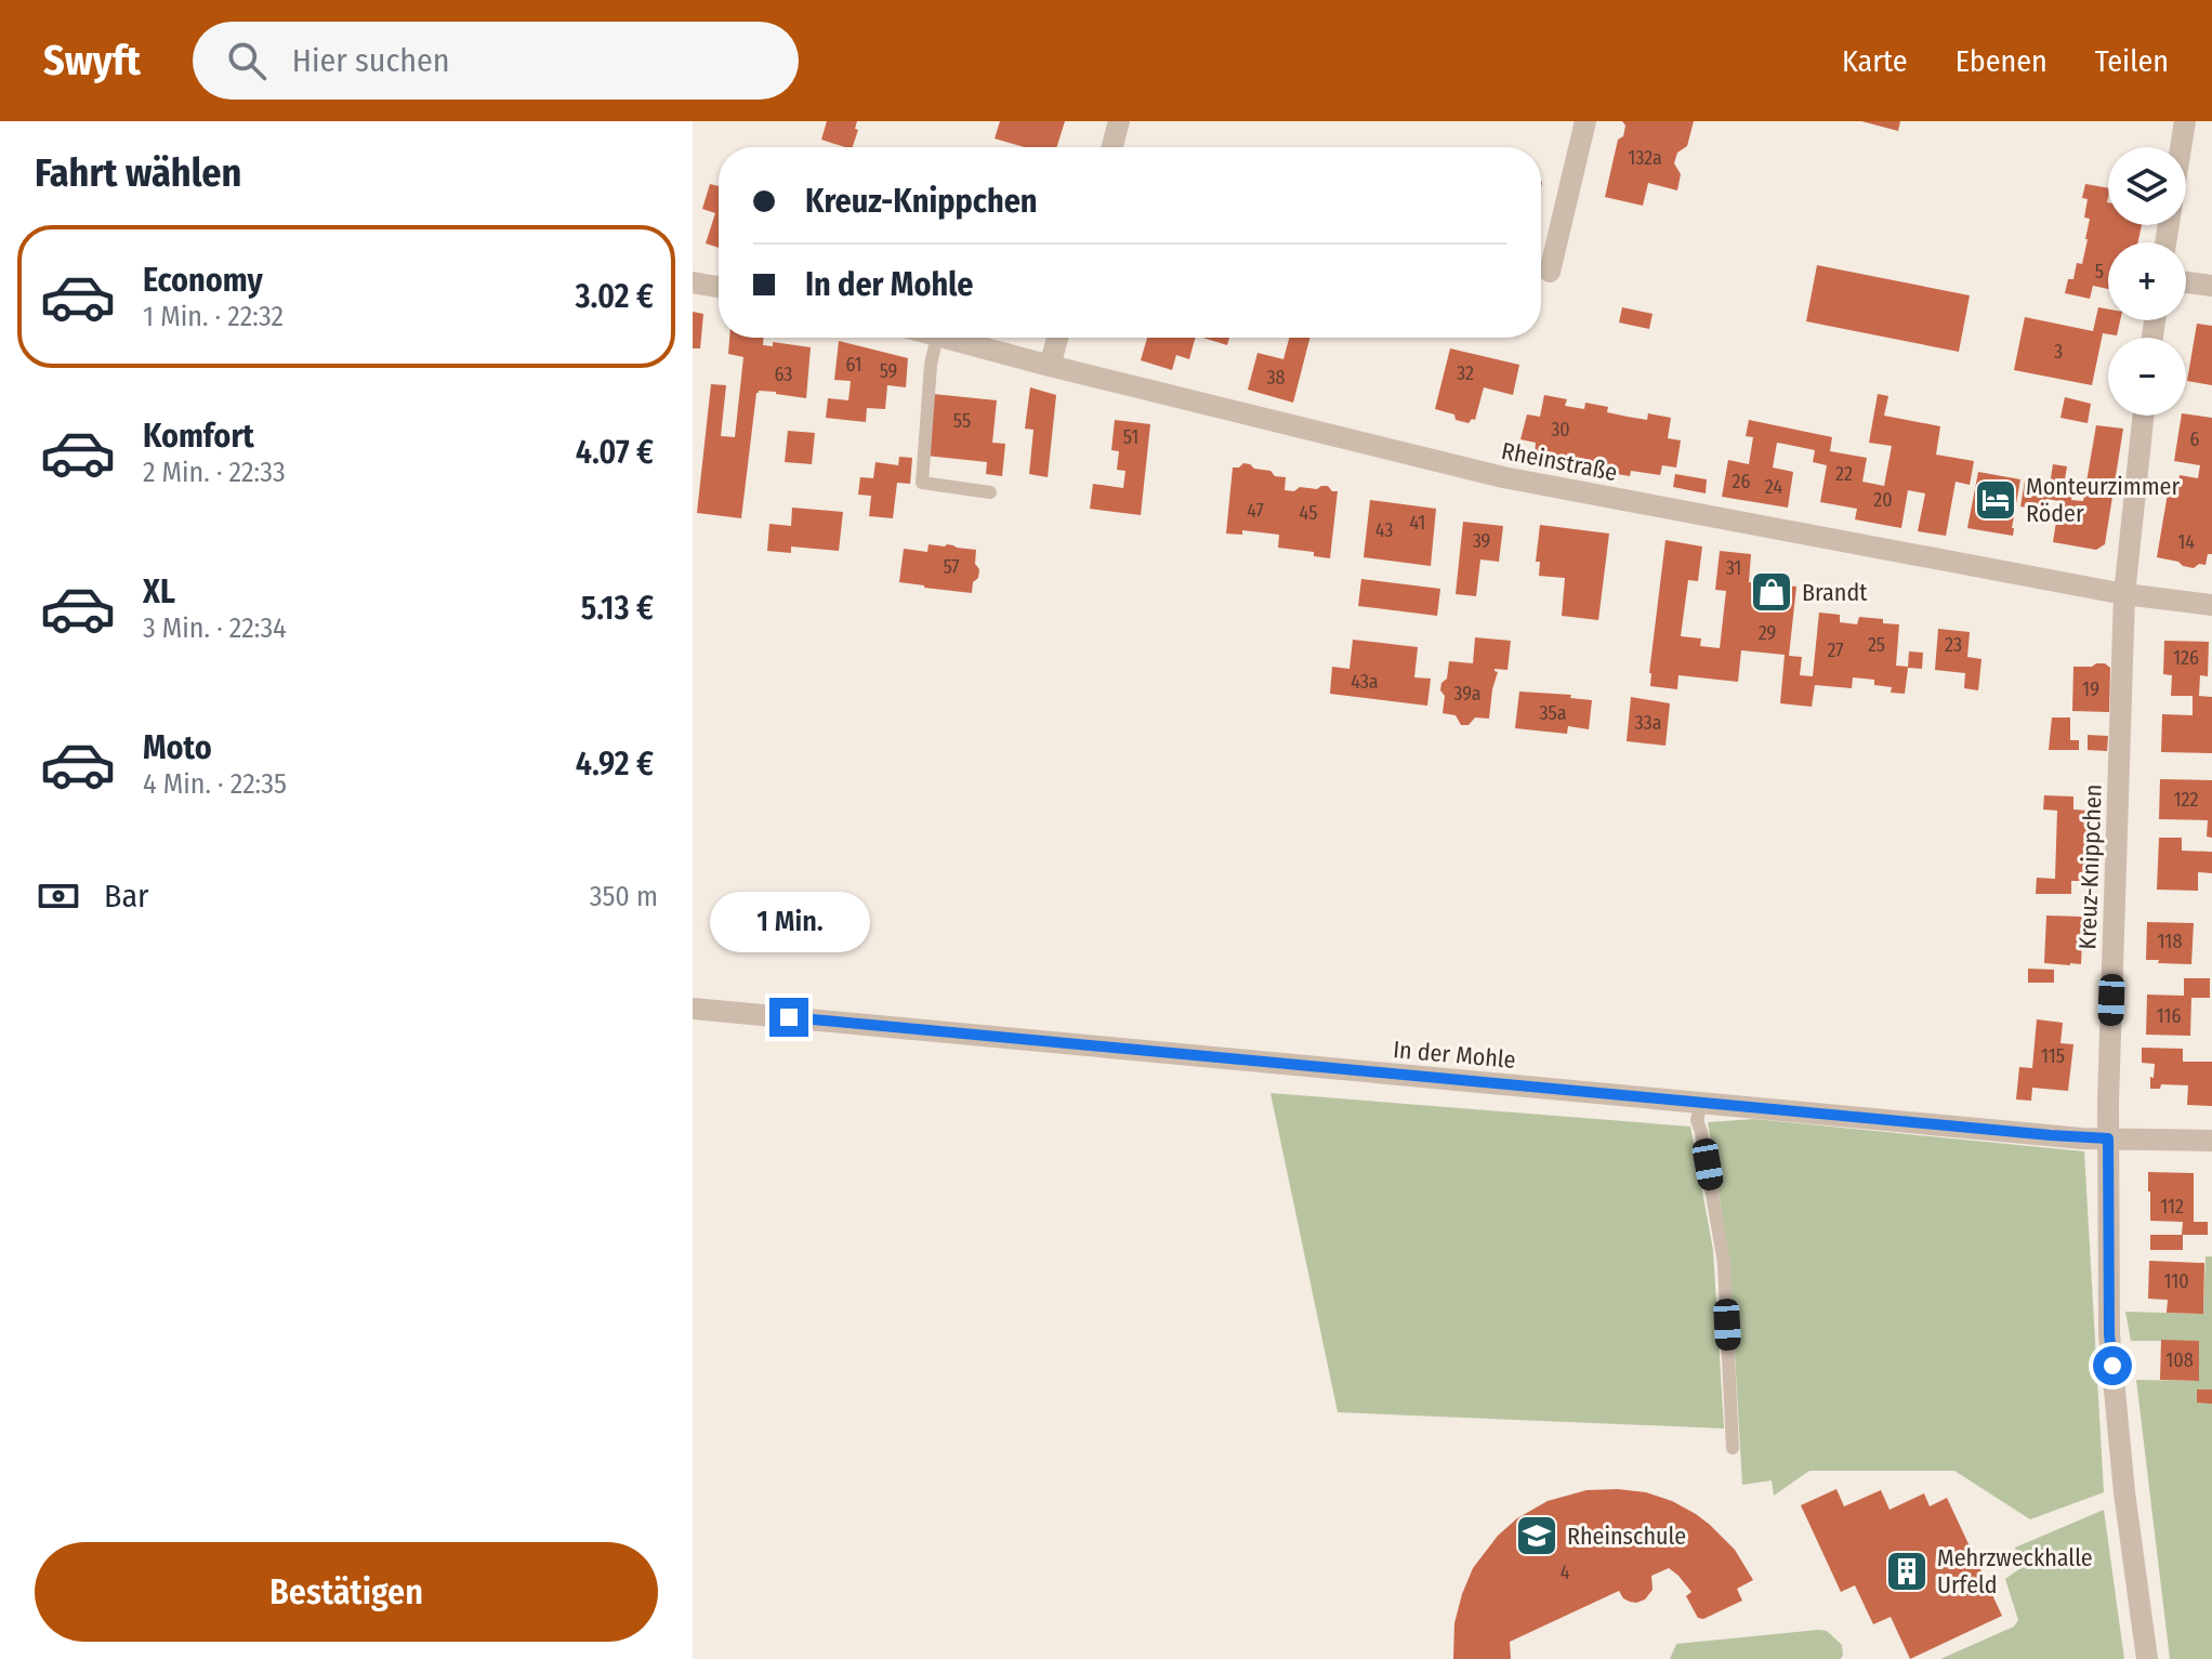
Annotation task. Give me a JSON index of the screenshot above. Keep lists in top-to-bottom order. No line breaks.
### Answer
{"streets":{"street":["Rheinstraße","Kreuz-Knippchen","In der Mohle"]},"crossings":[["Rheinstraße","Kreuz-Knippchen"],["Kreuz-Knippchen","In der Mohle"]],"places":{"hotel":["Monteurzimmer Röder"],"shop":["Brandt"],"school or university":["Rheinschule"],"building":["Mehrzweckhalle Urfeld"]},"house_numbers":["132a","5","3","61","59","32","63","38","55","30","51","6","22","26","24","20","47","45","41","43","39","14","57","31","29","25","23","27","126","43a","19","39a","35a","33a","122","118","116","115","112","110","108","4"],"page":{"header":"Swyft","search":"Hier suchen","nav":["Karte","Ebenen","Teilen"],"heading":"Fahrt wählen","map_buttons":["+","−"],"banner":["Kreuz-Knippchen","In der Mohle"],"list":[{"name":"Economy","note":"1 Min. · 22:32","value":"3.02 €"},{"name":"Komfort","note":"2 Min. · 22:33","value":"4.07 €"},{"name":"XL","note":"3 Min. · 22:34","value":"5.13 €"},{"name":"Moto","note":"4 Min. · 22:35","value":"4.92 €"}],"pay":["Bar","350 m"],"bubble":"1 Min.","buttons":"Bestätigen"}}
